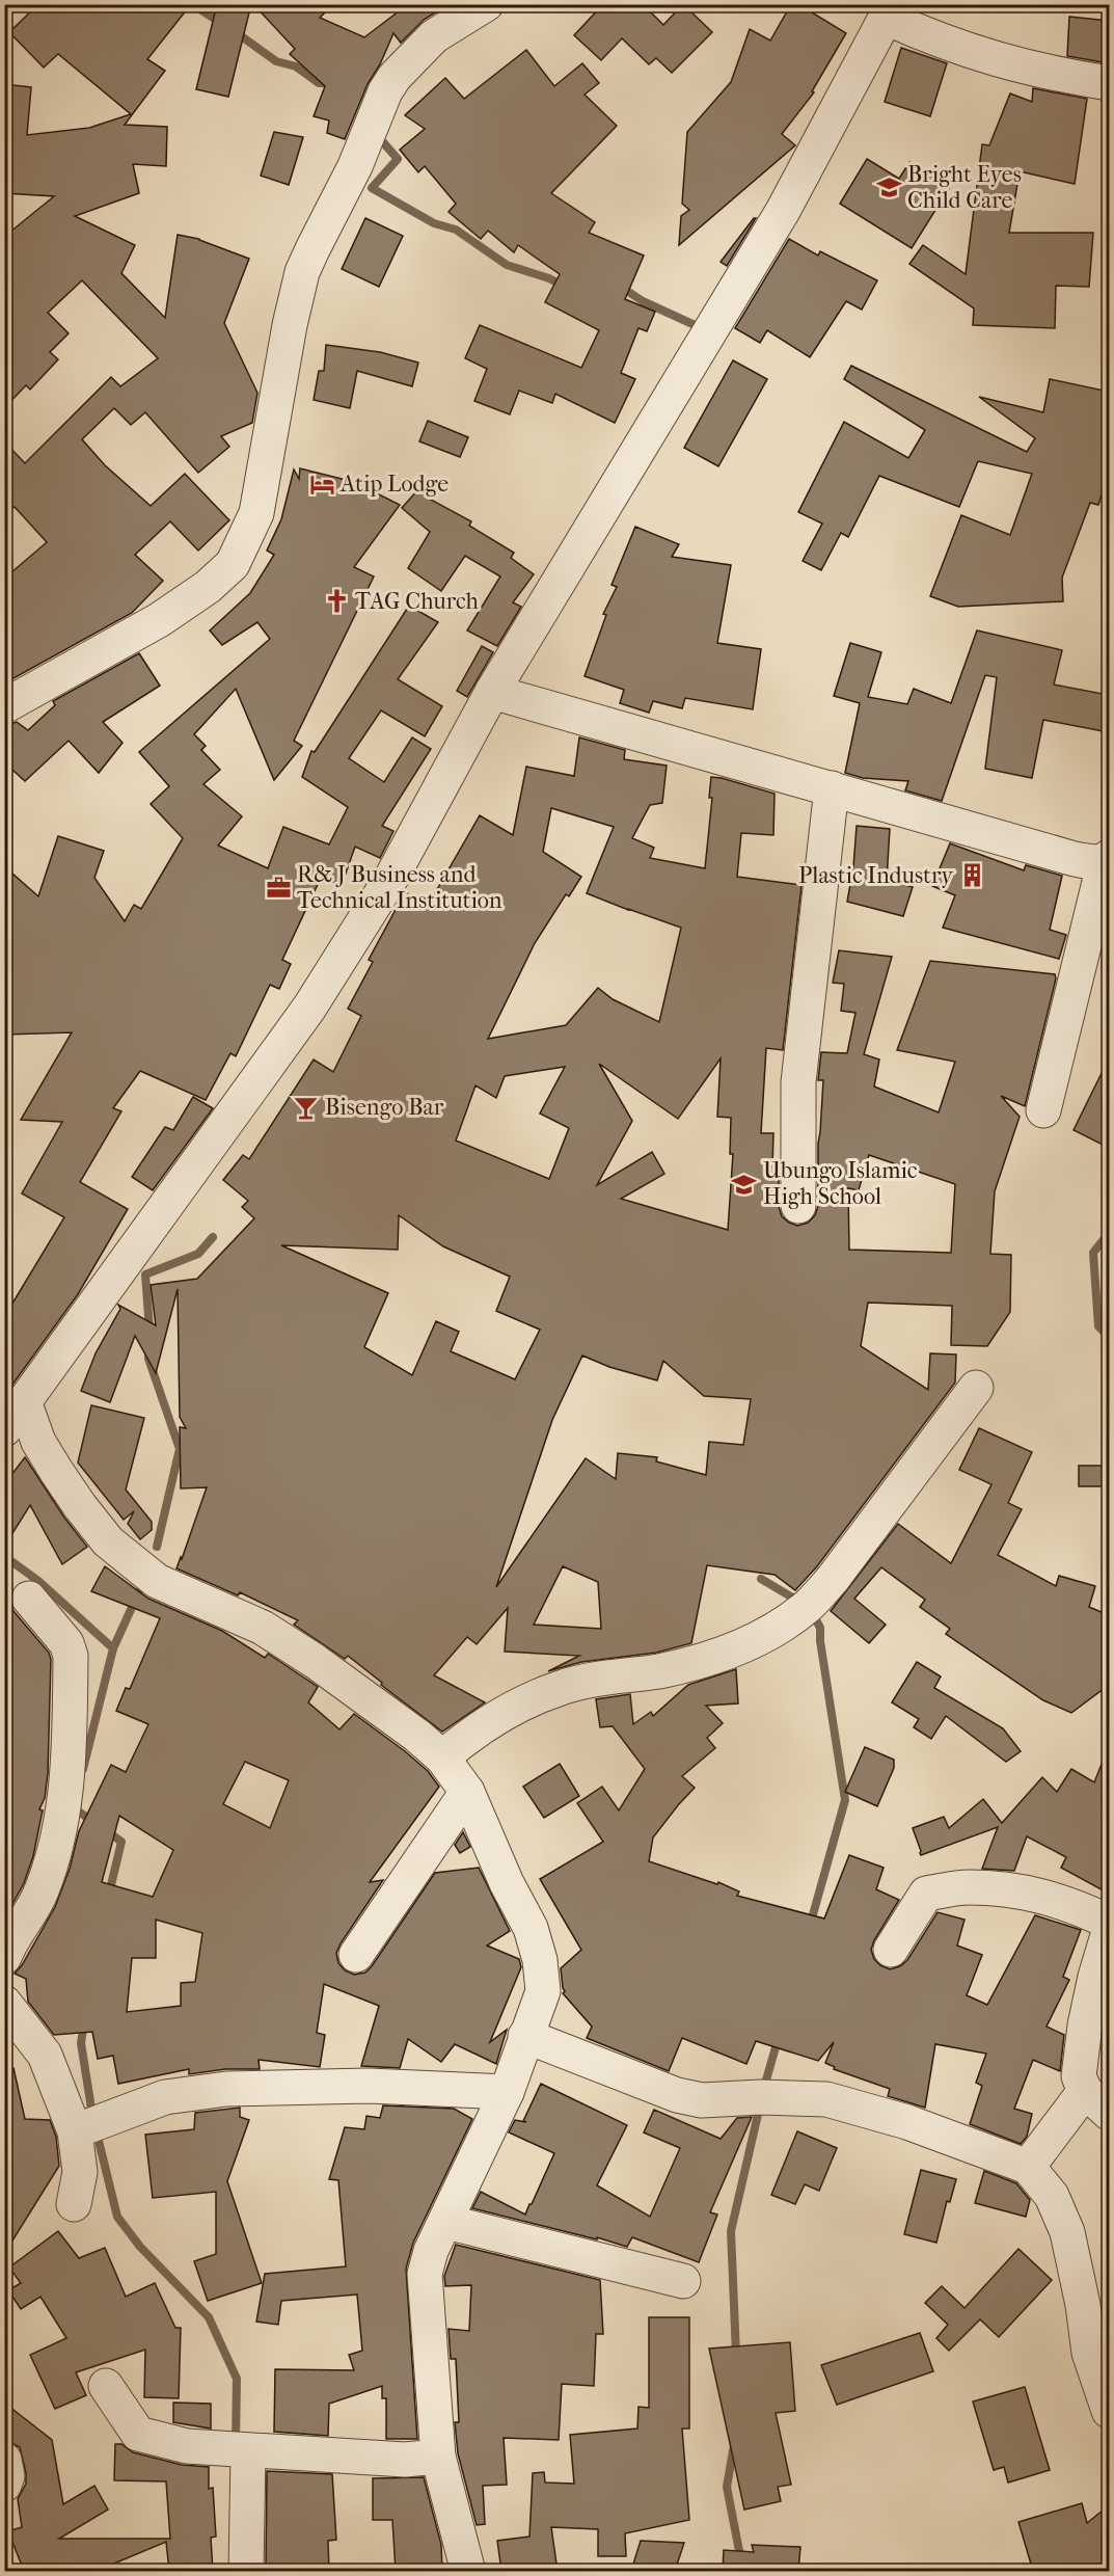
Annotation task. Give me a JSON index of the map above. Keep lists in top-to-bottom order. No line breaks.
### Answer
{"places":{"school or university":["Bright Eyes Child Care","Ubungo Islamic High School"],"hotel":["Atip Lodge"],"church":["TAG Church"],"building":["Plastic Industry"],"office":["R& J Business and Technical Institution"],"bar":["Bisengo Bar"]}}
